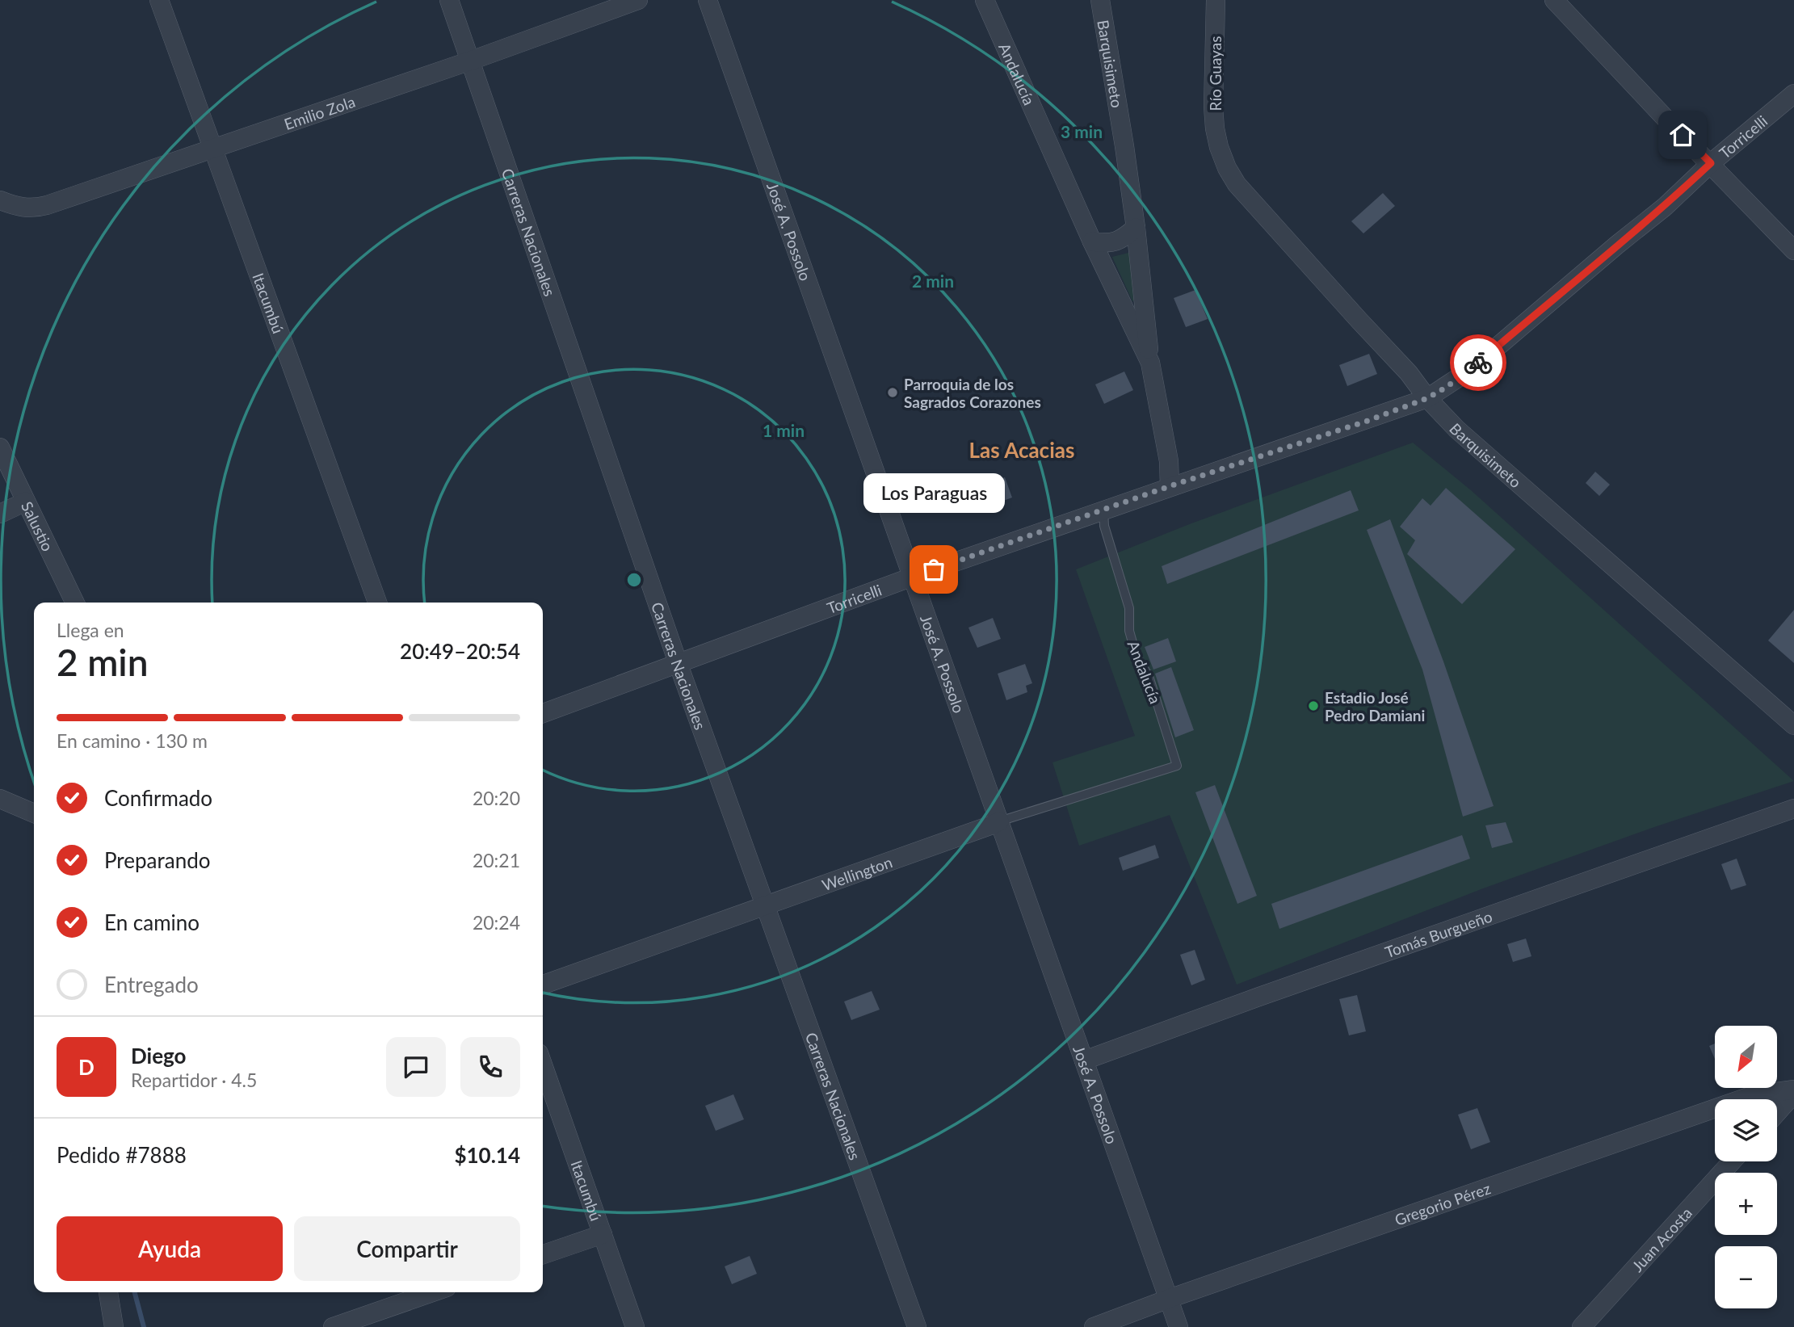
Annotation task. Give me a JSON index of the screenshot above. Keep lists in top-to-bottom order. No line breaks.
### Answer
{"streets":{"street":["Barquisimeto","Río Guayas","Andalucía","Emilio Zola","Torricelli","Carreras Nacionales","José A. Possolo","Itacumbú","Salustio","Wellington","Tomás Burgueño","Gregorio Pérez","Juan Acosta"]},"crossings":[["Barquisimeto","Río Guayas"],["Barquisimeto","Andalucía"],["Barquisimeto","Torricelli"],["Andalucía","Torricelli"],["Andalucía","Wellington"],["Emilio Zola","Carreras Nacionales"],["Emilio Zola","Itacumbú"],["Torricelli","Carreras Nacionales"],["Torricelli","José A. Possolo"],["Carreras Nacionales","Wellington"],["José A. Possolo","Wellington"],["José A. Possolo","Tomás Burgueño"],["José A. Possolo","Gregorio Pérez"]],"districts":["Las Acacias"],"places":["Parroquia de los Sagrados Corazones","Los Paraguas","Estadio José Pedro Damiani"],"north":"bottom left","page":{"bubble":"Los Paraguas","heading":["2 min","Llega en","20:49–20:54"],"panel":["Diego","Repartidor · 4.5","Pedido #7888","$10.14"],"bar":"En camino · 130 m","list":[["Confirmado","20:20"],["Preparando","20:21"],["En camino","20:24"],"Entregado"],"map_buttons":["+","−"],"round":"D","buttons":["Ayuda","Compartir"]},"rings":["3 min","2 min","1 min"]}
